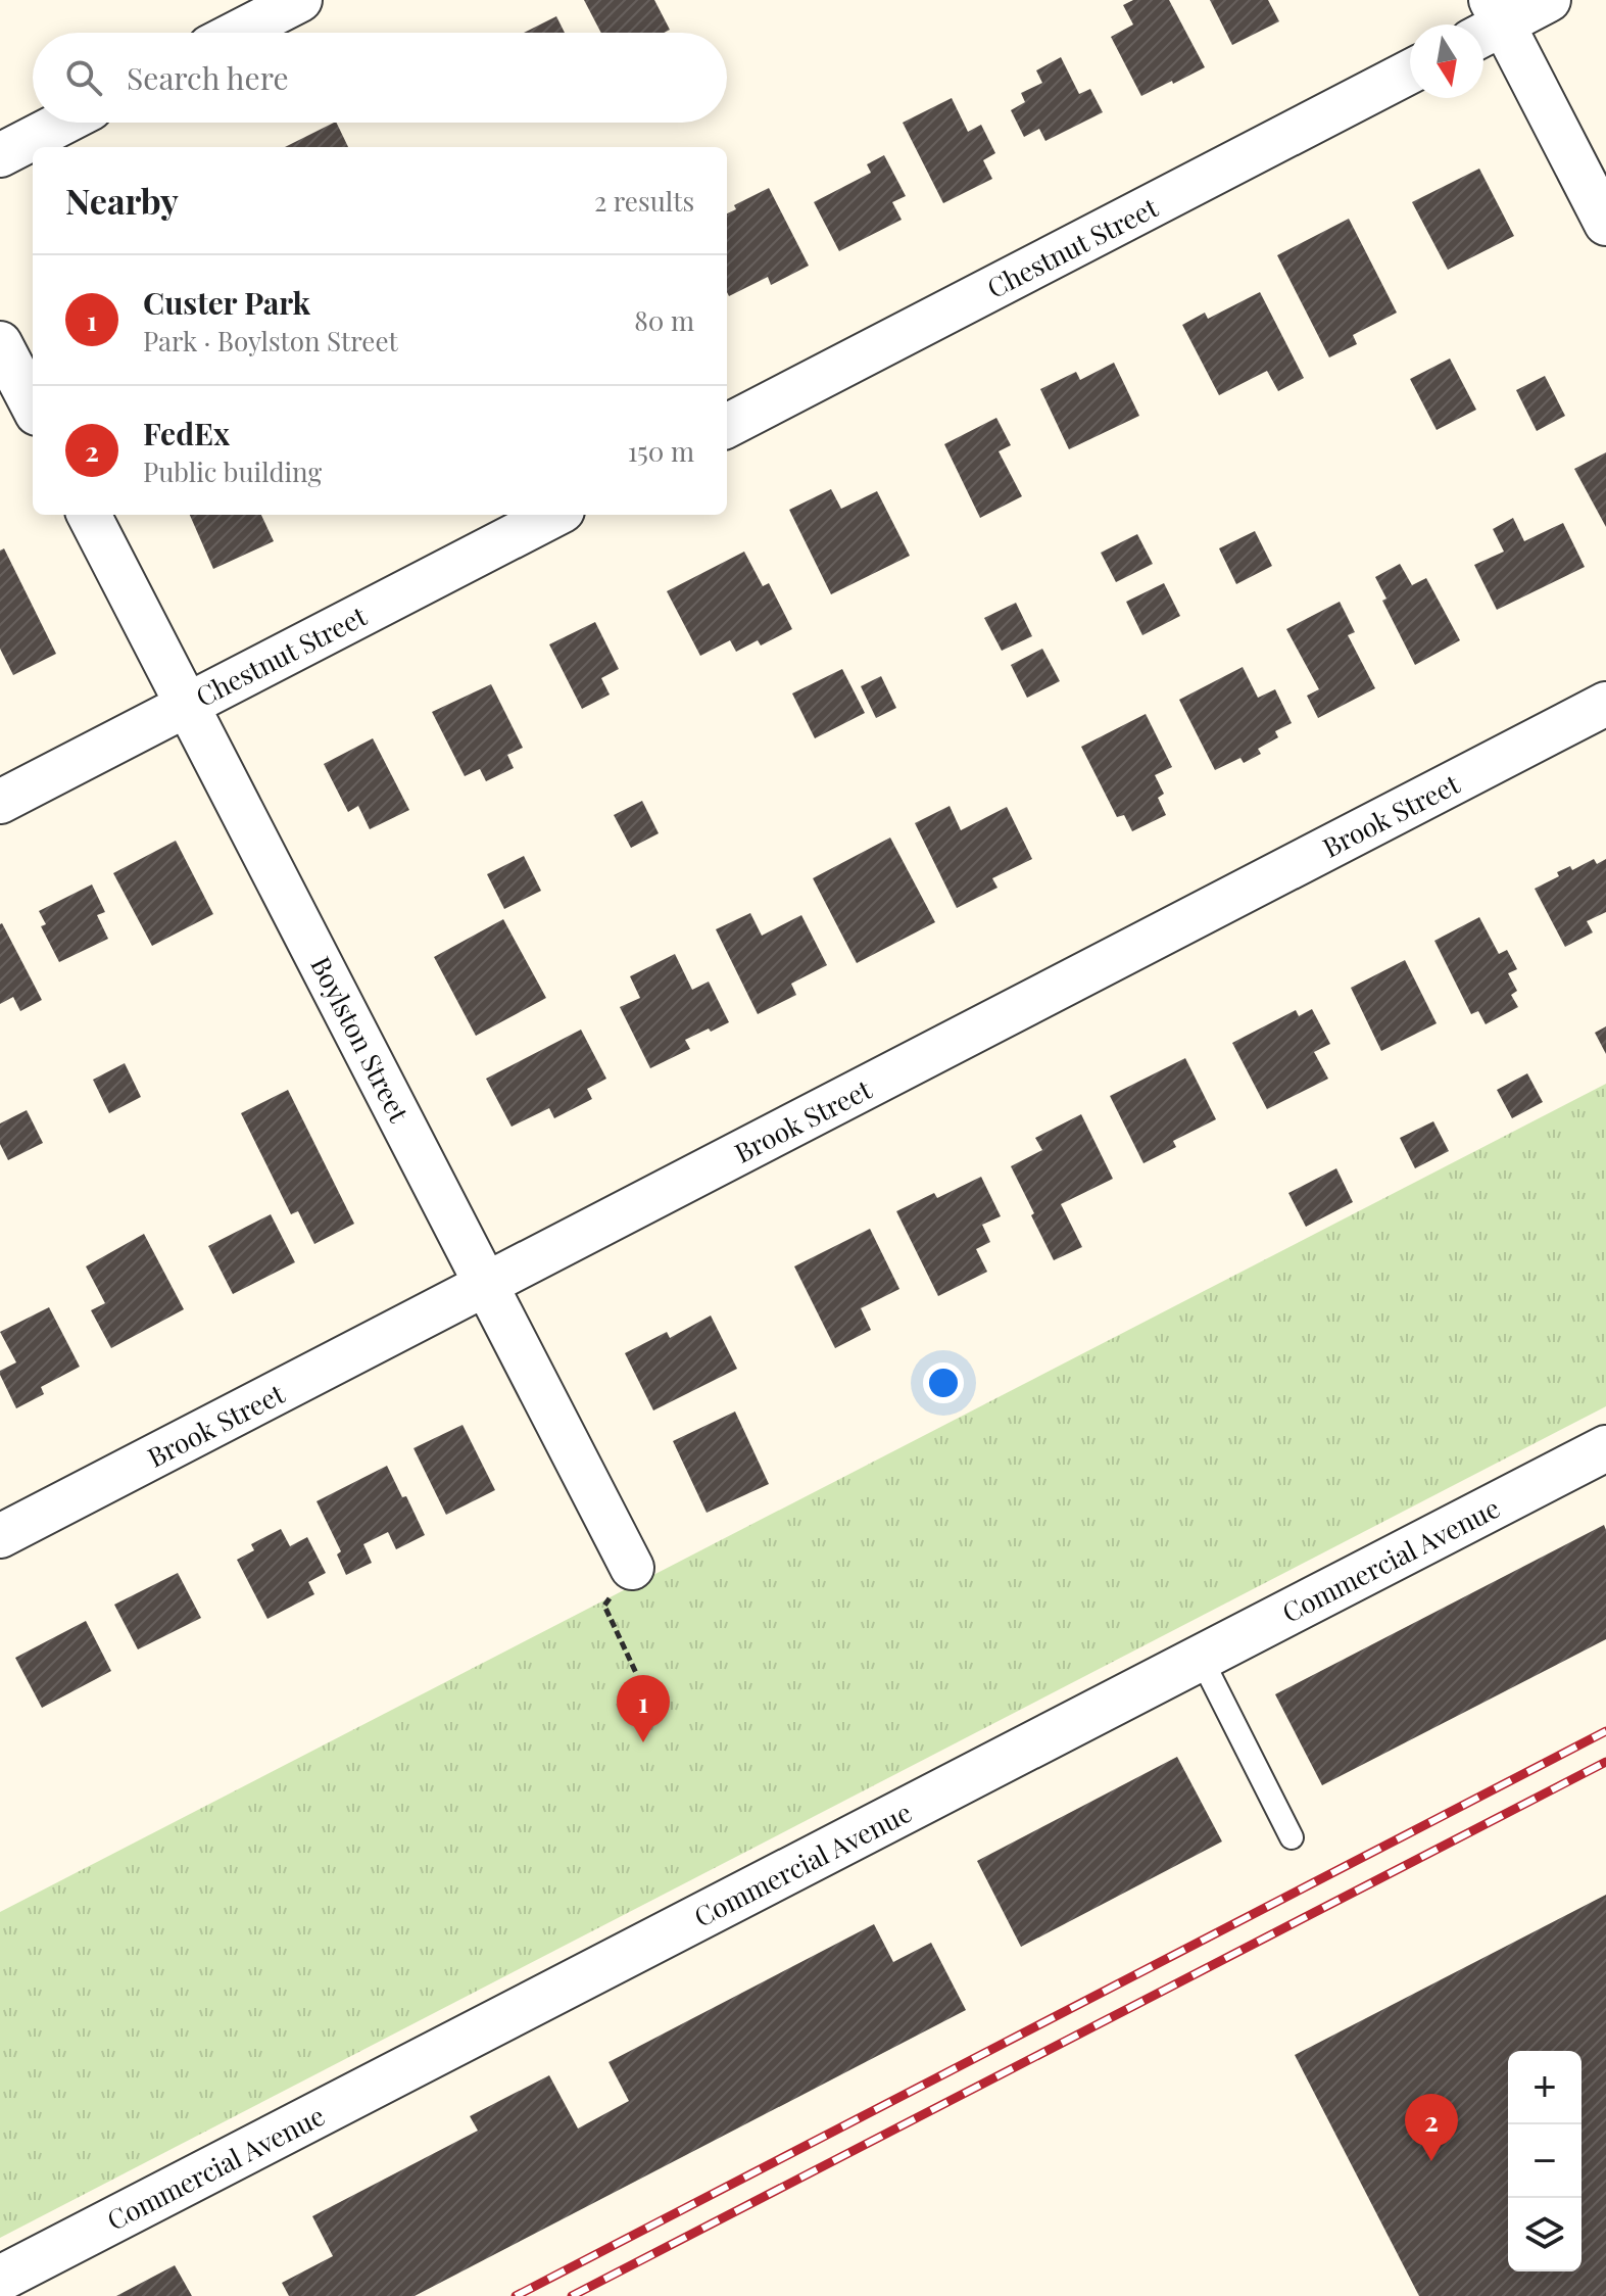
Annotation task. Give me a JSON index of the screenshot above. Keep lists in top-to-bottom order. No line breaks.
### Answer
{"streets":{"street":["Chestnut Street","Brook Street","Boylston Street","Commercial Avenue"]},"crossings":[["Chestnut Street","Boylston Street"],["Brook Street","Boylston Street"]],"north":"bottom","page":{"search":"Search here","heading":["Nearby","2 results"],"list":[{"mark":"1","name":"Custer Park","note":"Park · Boylston Street","value":"80 m"},{"mark":"2","name":"FedEx","note":"Public building","value":"150 m"}],"pins":["1","2"],"map_buttons":["+","−"]}}
